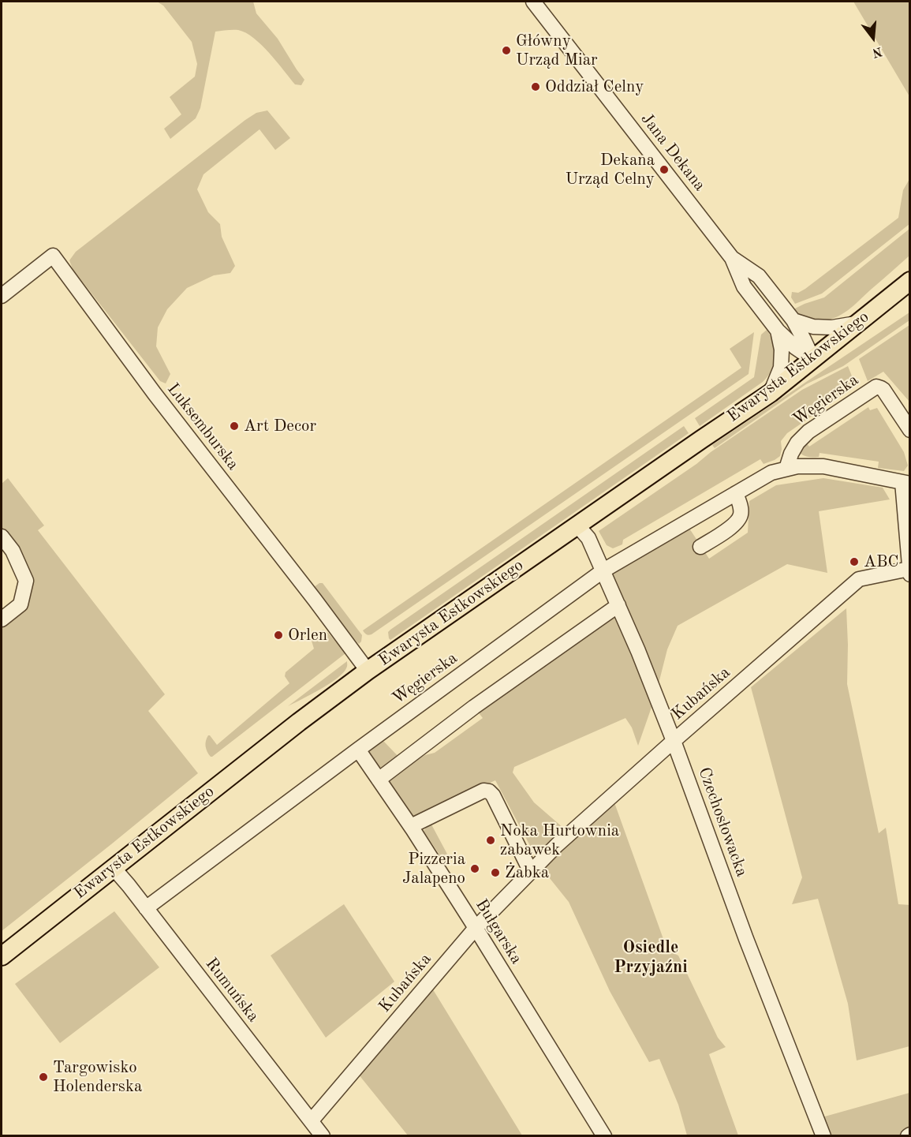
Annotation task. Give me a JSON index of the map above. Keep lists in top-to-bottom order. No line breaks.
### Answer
{"streets":{"main road":["Ewarysta Estkowskiego"],"street":["Jana Dekana","Węgierska","Luksemburska","Kubańska","Czechosłowacka","Bułgarska","Rumuńska"]},"crossings":[["Jana Dekana","Ewarysta Estkowskiego"],["Ewarysta Estkowskiego","Luksemburska"],["Ewarysta Estkowskiego","Czechosłowacka"],["Ewarysta Estkowskiego","Rumuńska"],["Węgierska","Czechosłowacka"],["Węgierska","Bułgarska"],["Węgierska","Rumuńska"],["Kubańska","Czechosłowacka"],["Kubańska","Bułgarska"],["Kubańska","Rumuńska"]],"districts":["Osiedle Przyjaźni"],"places":["Główny Urząd Miar","Oddział Celny","Dekana Urząd Celny","Art Decor","ABC","Orlen","Noka Hurtownia zabawek","Pizzeria Jalapeno","Żabka","Targowisko Holenderska"],"north":"bottom"}
